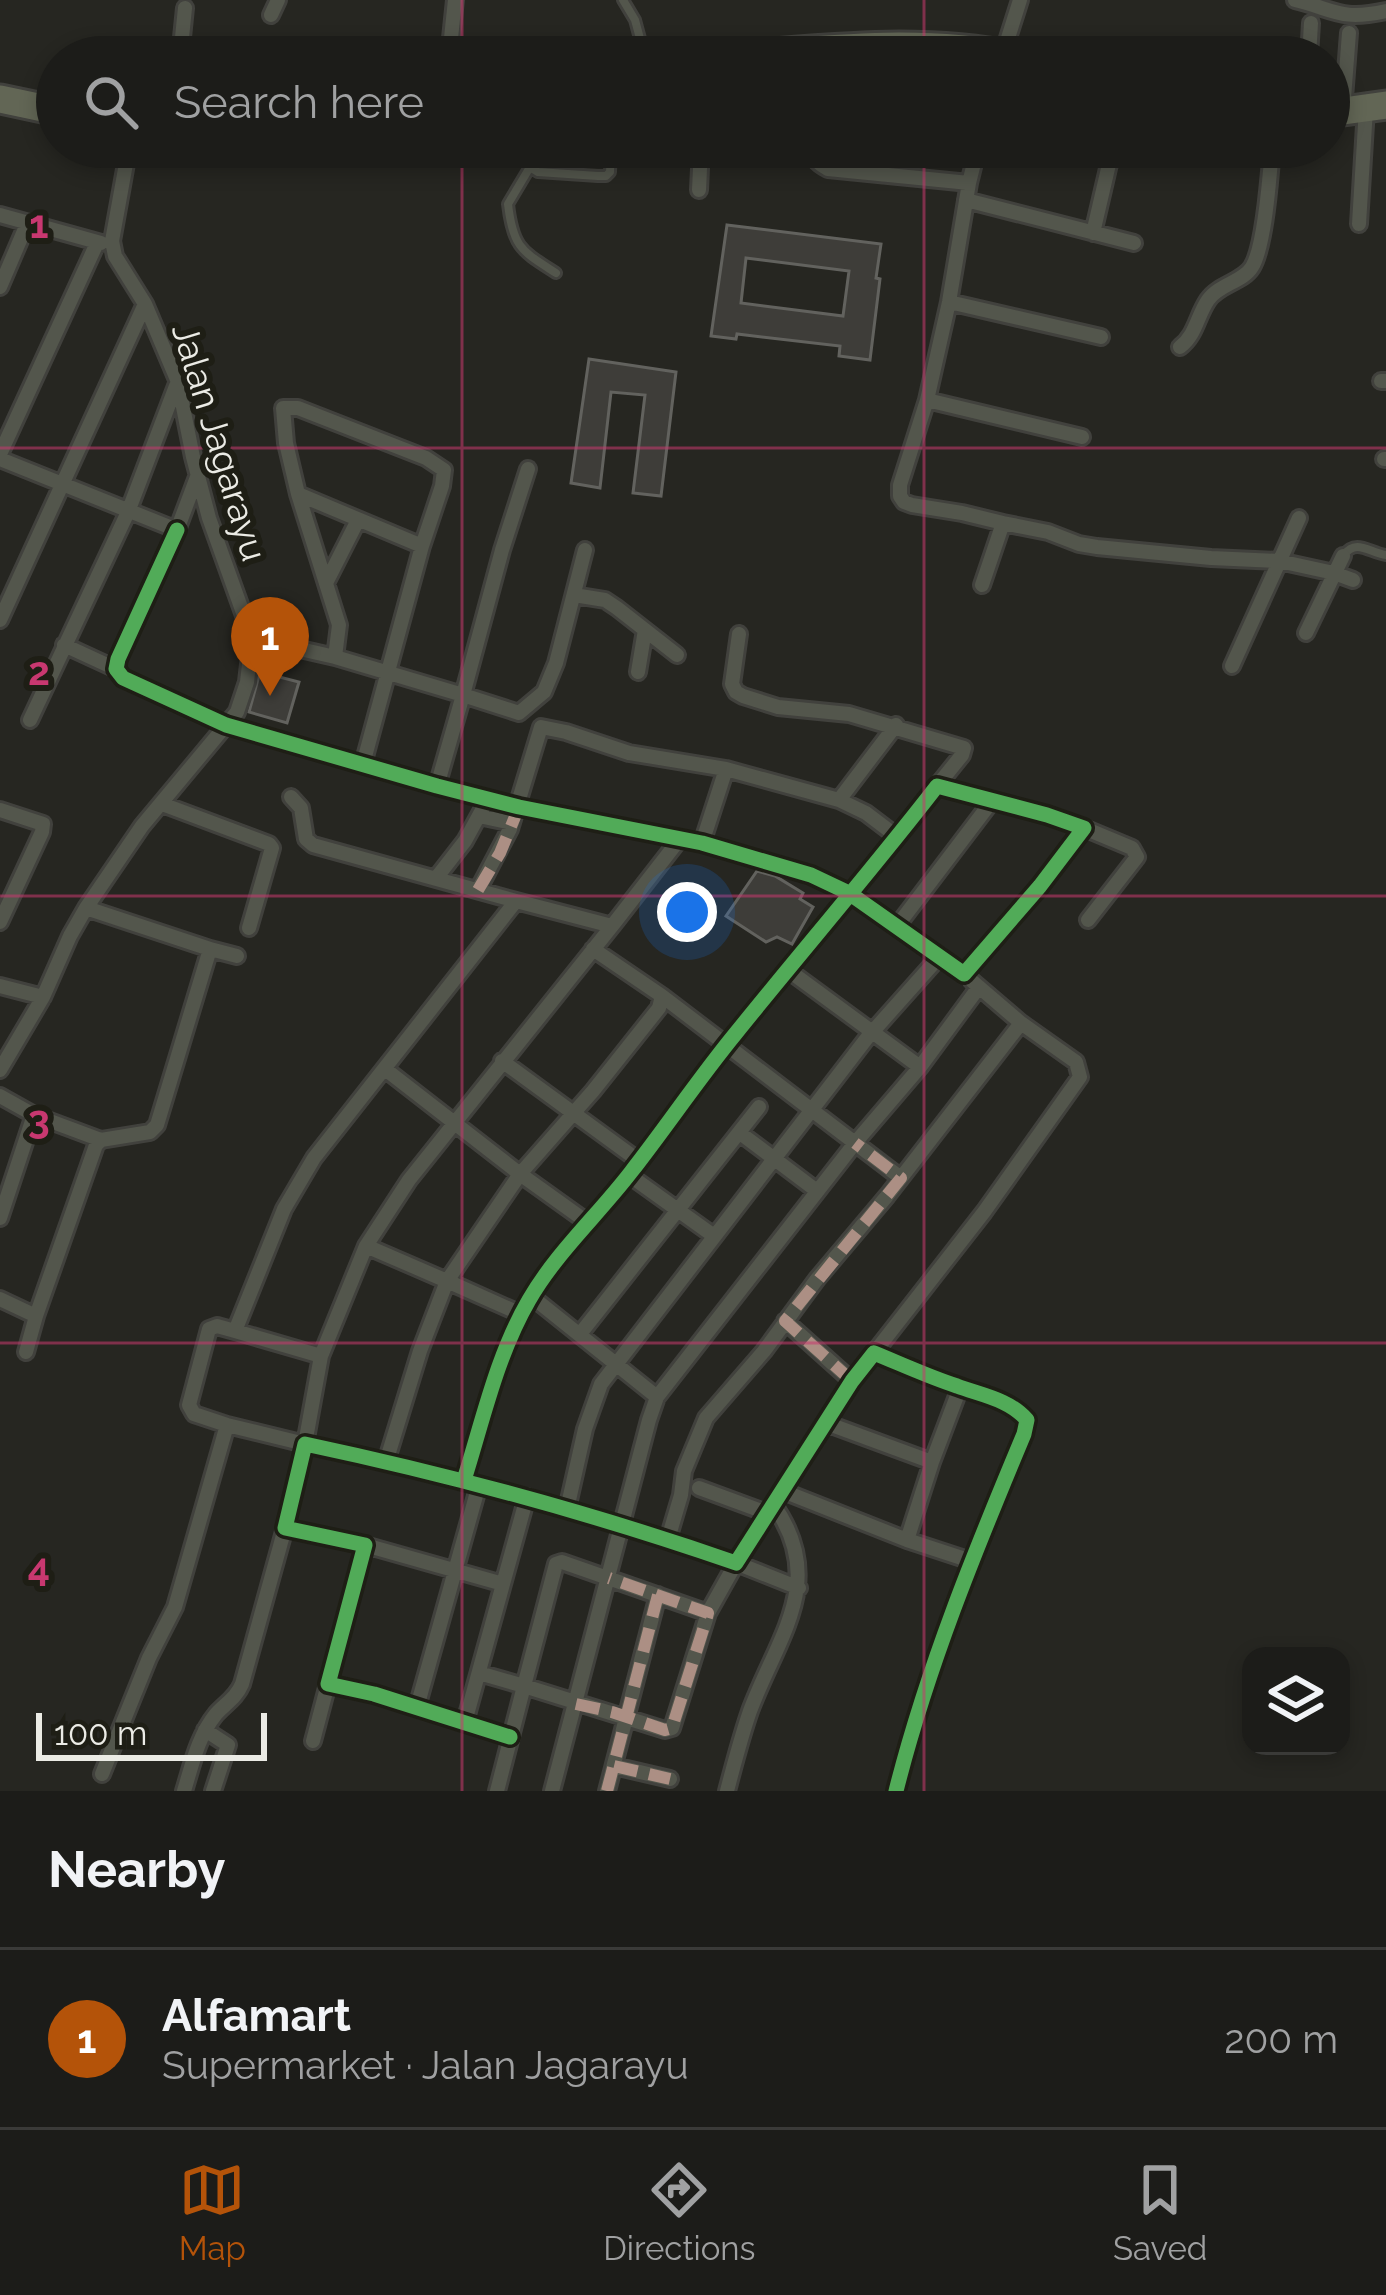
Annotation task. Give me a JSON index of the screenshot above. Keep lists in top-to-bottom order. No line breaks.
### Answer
{"streets":{"street":["Jalan Jagarayu"]},"scale_bar":"100 m","page":{"search":"Search here","pins":"1","scale":"100 m","heading":"Nearby","list":[{"mark":"1","name":"Alfamart","note":"Supermarket · Jalan Jagarayu","value":"200 m"}],"nav":["Map","Directions","Saved"]},"grid":{"rows":["1","2","3","4"]}}
